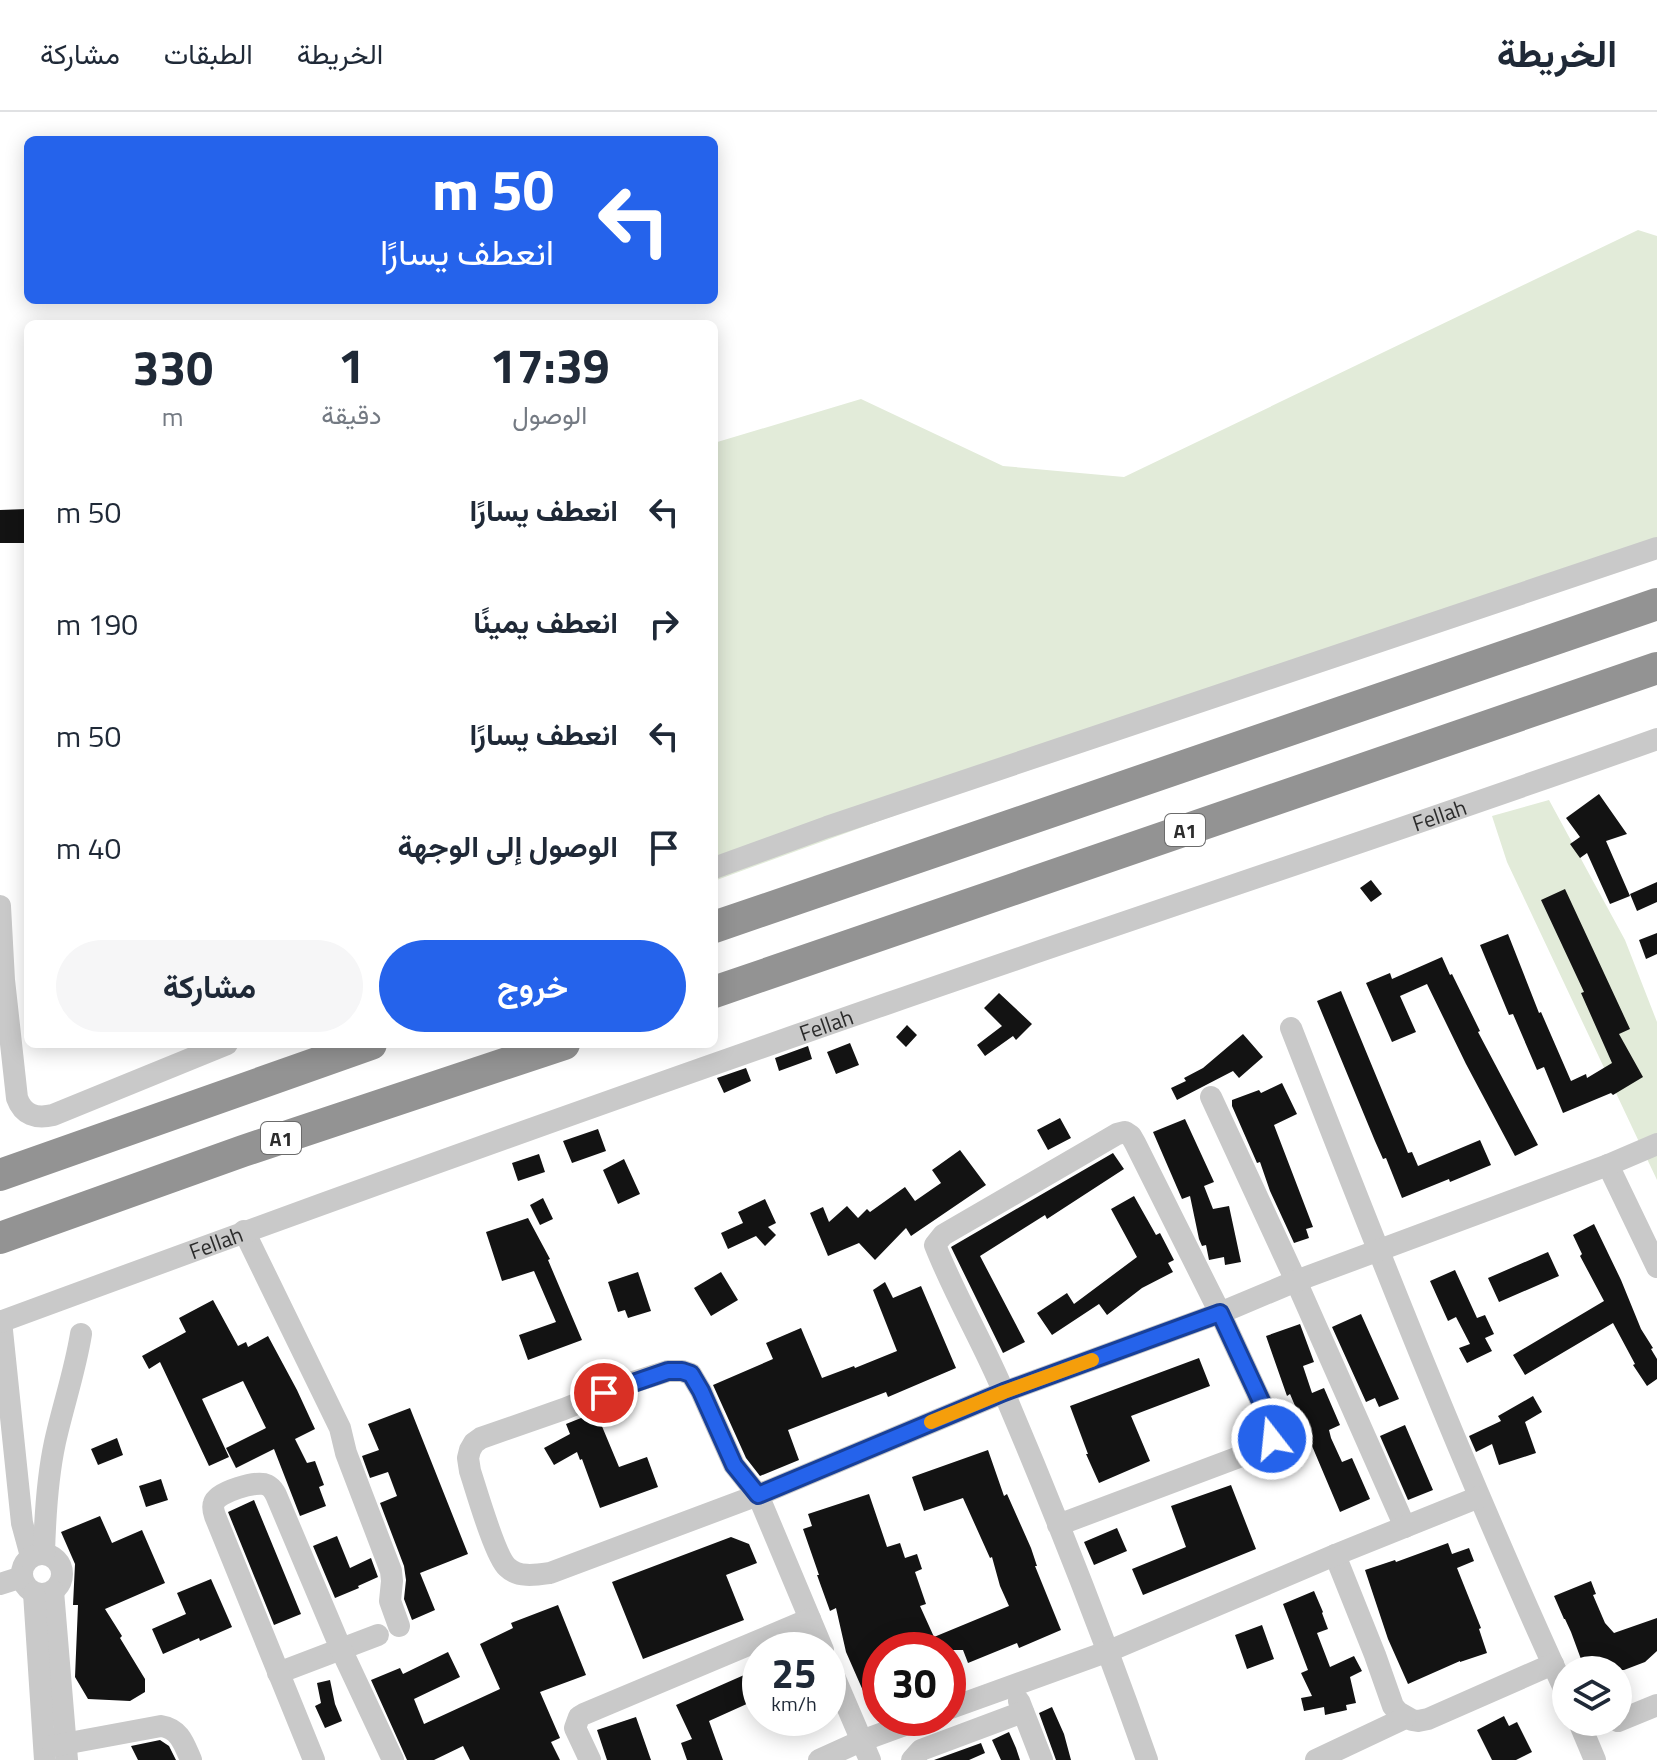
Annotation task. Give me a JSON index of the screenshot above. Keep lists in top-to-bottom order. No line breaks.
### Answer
{"streets":{"highway":["A1"],"street":["Fellah"]},"page":{"header":"الخريطة","nav":["الخريطة","الطبقات","مشاركة"],"turn":["50 m","انعطف يسارًا"],"eta":["17:39","الوصول","1","دقيقة","330","m"],"list":[{"name":"انعطف يسارًا","value":"50 m"},{"name":"انعطف يمينًا","value":"190 m"},{"name":"انعطف يسارًا","value":"50 m"},{"name":"الوصول إلى الوجهة","value":"40 m"}],"buttons":["خروج","مشاركة"],"speed":"25 km/h","limit":"30"}}
